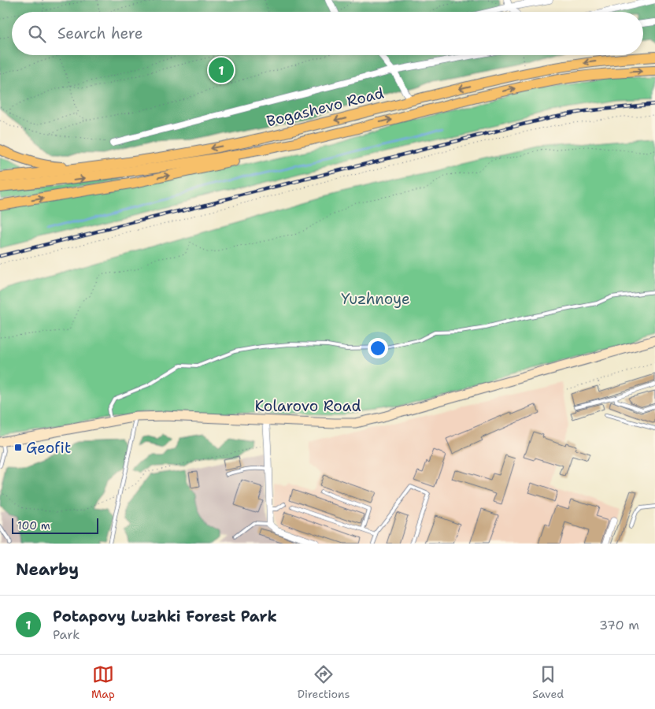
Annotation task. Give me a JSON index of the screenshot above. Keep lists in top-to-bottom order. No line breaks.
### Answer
{"streets":{"main road":["Bogashevo Road","Kolarovo Road"]},"parks":["Yuzhnoye"],"places":{"transit":["Geofit"]},"scale_bar":"100 m","page":{"search":"Search here","pins":"1","scale":"100 m","heading":"Nearby","list":[{"mark":"1","name":"Potapovy Luzhki Forest Park","note":"Park","value":"370 m"}],"nav":["Map","Directions","Saved"]}}
